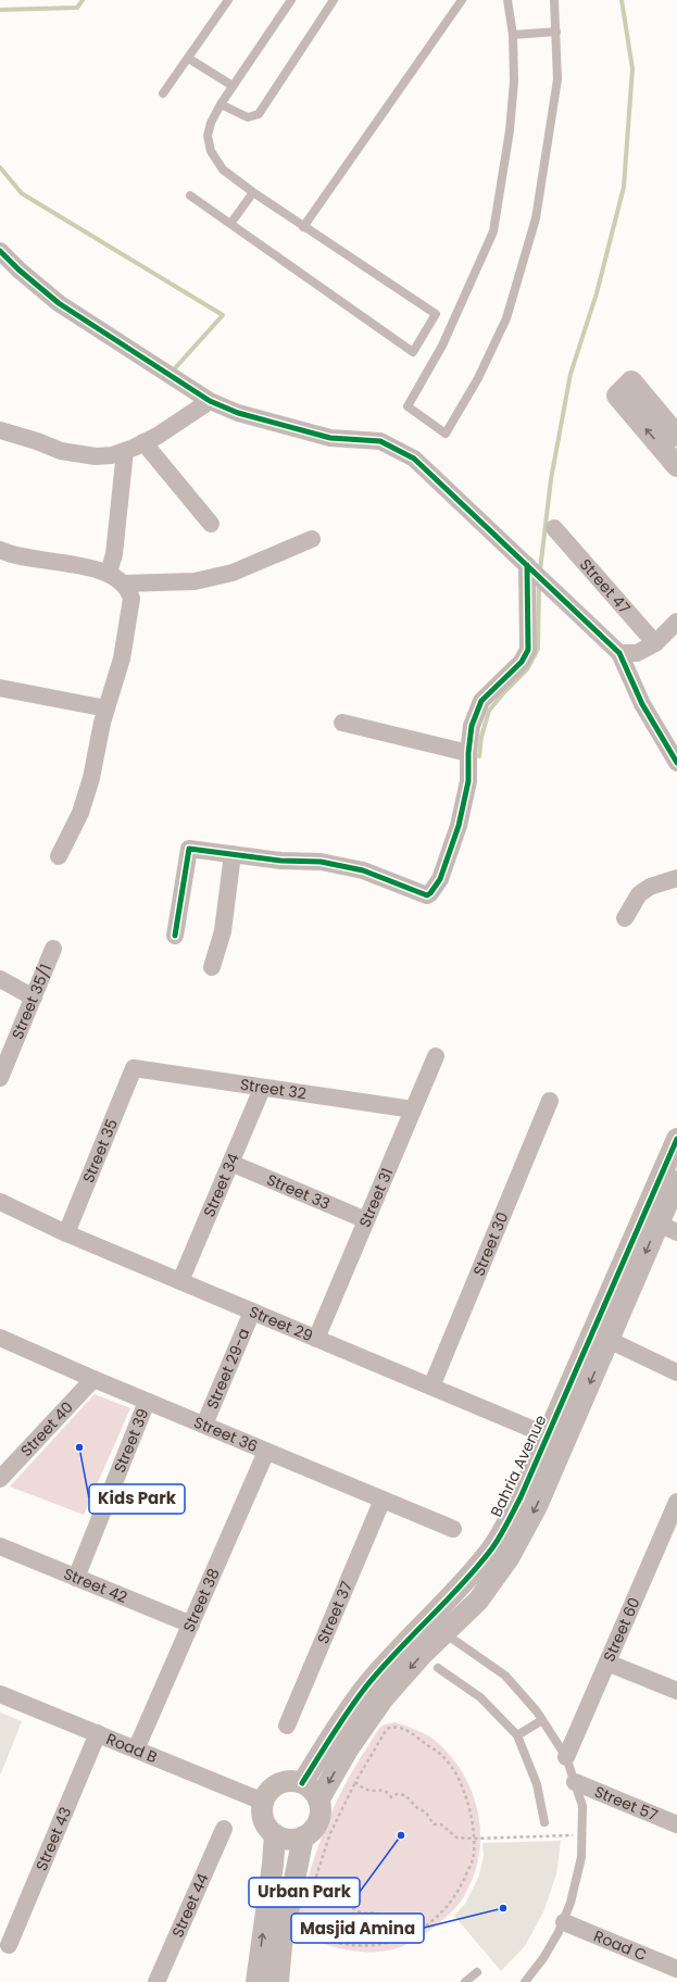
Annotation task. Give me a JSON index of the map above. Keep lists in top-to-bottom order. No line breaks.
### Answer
{"streets":{"street":["Street 47","Street 35/1","Street 32","Street 35","Street 34","Street 33","Street 31","Street 30","Street 29","Street 29-a","Street 40","Street 36","Street 39","Bahria Avenue","Street 42","Street 38","Street 37","Street 60","Road B","Street 57","Street 43","Street 44","Road C"]},"crossings":[["Street 32","Street 35"],["Street 32","Street 34"],["Street 32","Street 31"],["Street 35","Street 29"],["Street 34","Street 33"],["Street 34","Street 29"],["Street 33","Street 31"],["Street 31","Street 29"],["Street 30","Street 29"],["Street 29","Street 29-a"],["Street 29","Bahria Avenue"],["Street 29-a","Street 36"],["Street 40","Street 36"],["Street 36","Street 39"],["Street 36","Street 38"],["Street 36","Street 37"],["Street 39","Street 42"],["Bahria Avenue","Road B"],["Street 42","Street 38"],["Street 38","Road B"],["Road B","Street 43"]],"places":["Kids Park","Urban Park","Masjid Amina"]}
